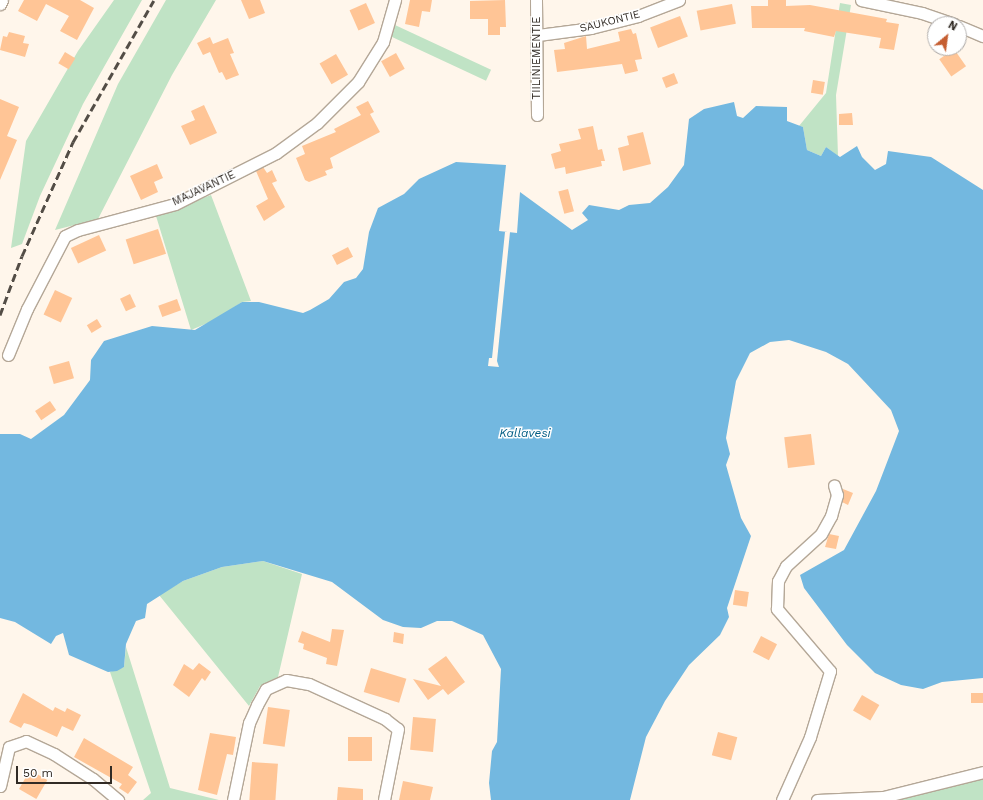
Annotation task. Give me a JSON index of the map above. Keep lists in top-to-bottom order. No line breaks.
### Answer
{"streets":{"street":["SAUKONTIE","TIILINIEMENTIE","MAJAVANTIE"]},"crossings":[["SAUKONTIE","TIILINIEMENTIE"]],"water":["Kallavesi"],"scale_bar":"50 m","north":"top right"}
